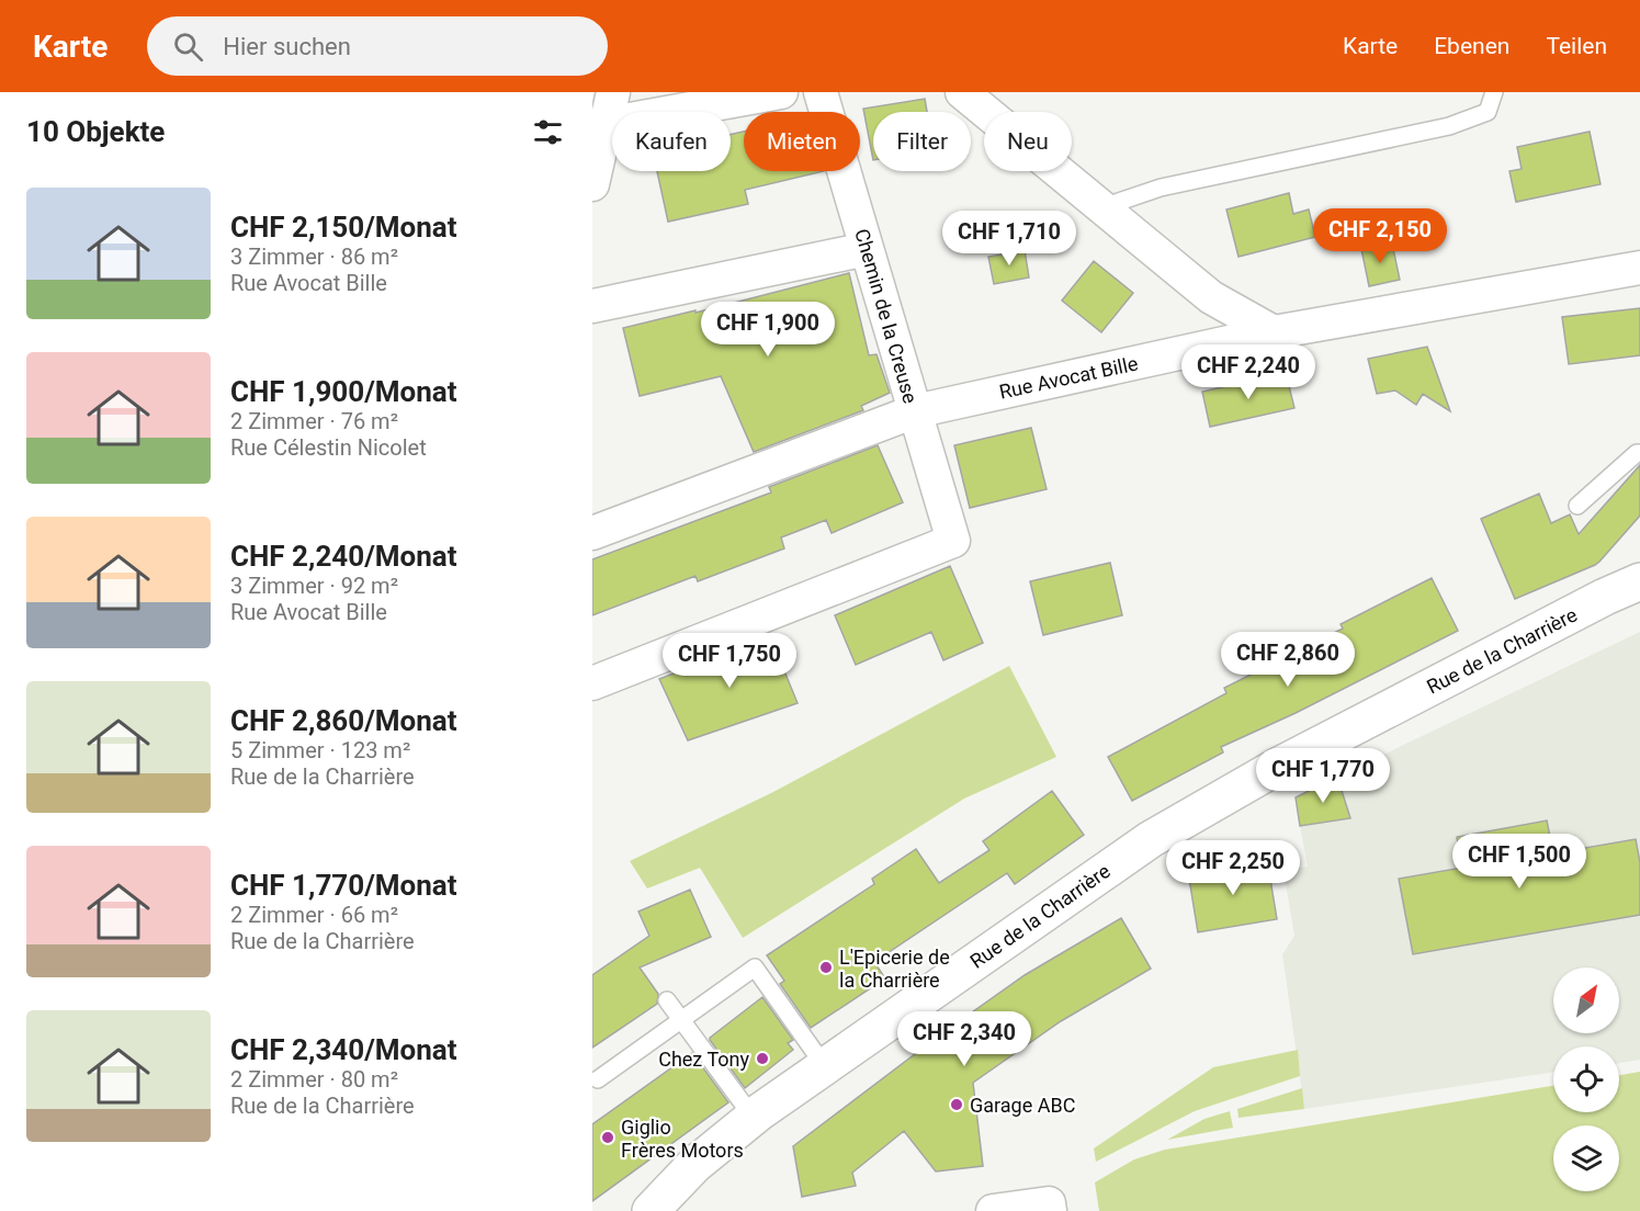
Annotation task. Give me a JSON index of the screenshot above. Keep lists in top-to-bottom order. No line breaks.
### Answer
{"streets":{"main road":["Rue de la Charrière"],"street":["Chemin de la Creuse","Rue Avocat Bille"]},"crossings":[["Chemin de la Creuse","Rue Avocat Bille"]],"places":["L'Epicerie de la Charrière","Chez Tony","Garage ABC","Giglio Frères Motors"],"north":"top right","page":{"header":"Karte","search":"Hier suchen","nav":["Karte","Ebenen","Teilen"],"heading":"10 Objekte","chip":["Kaufen","Mieten","Filter","Neu"],"list":[{"name":"CHF 2,150/Monat","note":"3 Zimmer · 86 m² · Rue Avocat Bille"},{"name":"CHF 1,900/Monat","note":"2 Zimmer · 76 m² · Rue Célestin Nicolet"},{"name":"CHF 2,240/Monat","note":"3 Zimmer · 92 m² · Rue Avocat Bille"},{"name":"CHF 2,860/Monat","note":"5 Zimmer · 123 m² · Rue de la Charrière"},{"name":"CHF 1,770/Monat","note":"2 Zimmer · 66 m² · Rue de la Charrière"},{"name":"CHF 2,340/Monat","note":"2 Zimmer · 80 m² · Rue de la Charrière"}],"price":["CHF 2,150","CHF 1,710","CHF 1,900","CHF 2,240","CHF 2,860","CHF 1,750","CHF 1,770","CHF 1,500","CHF 2,250","CHF 2,340"]}}
